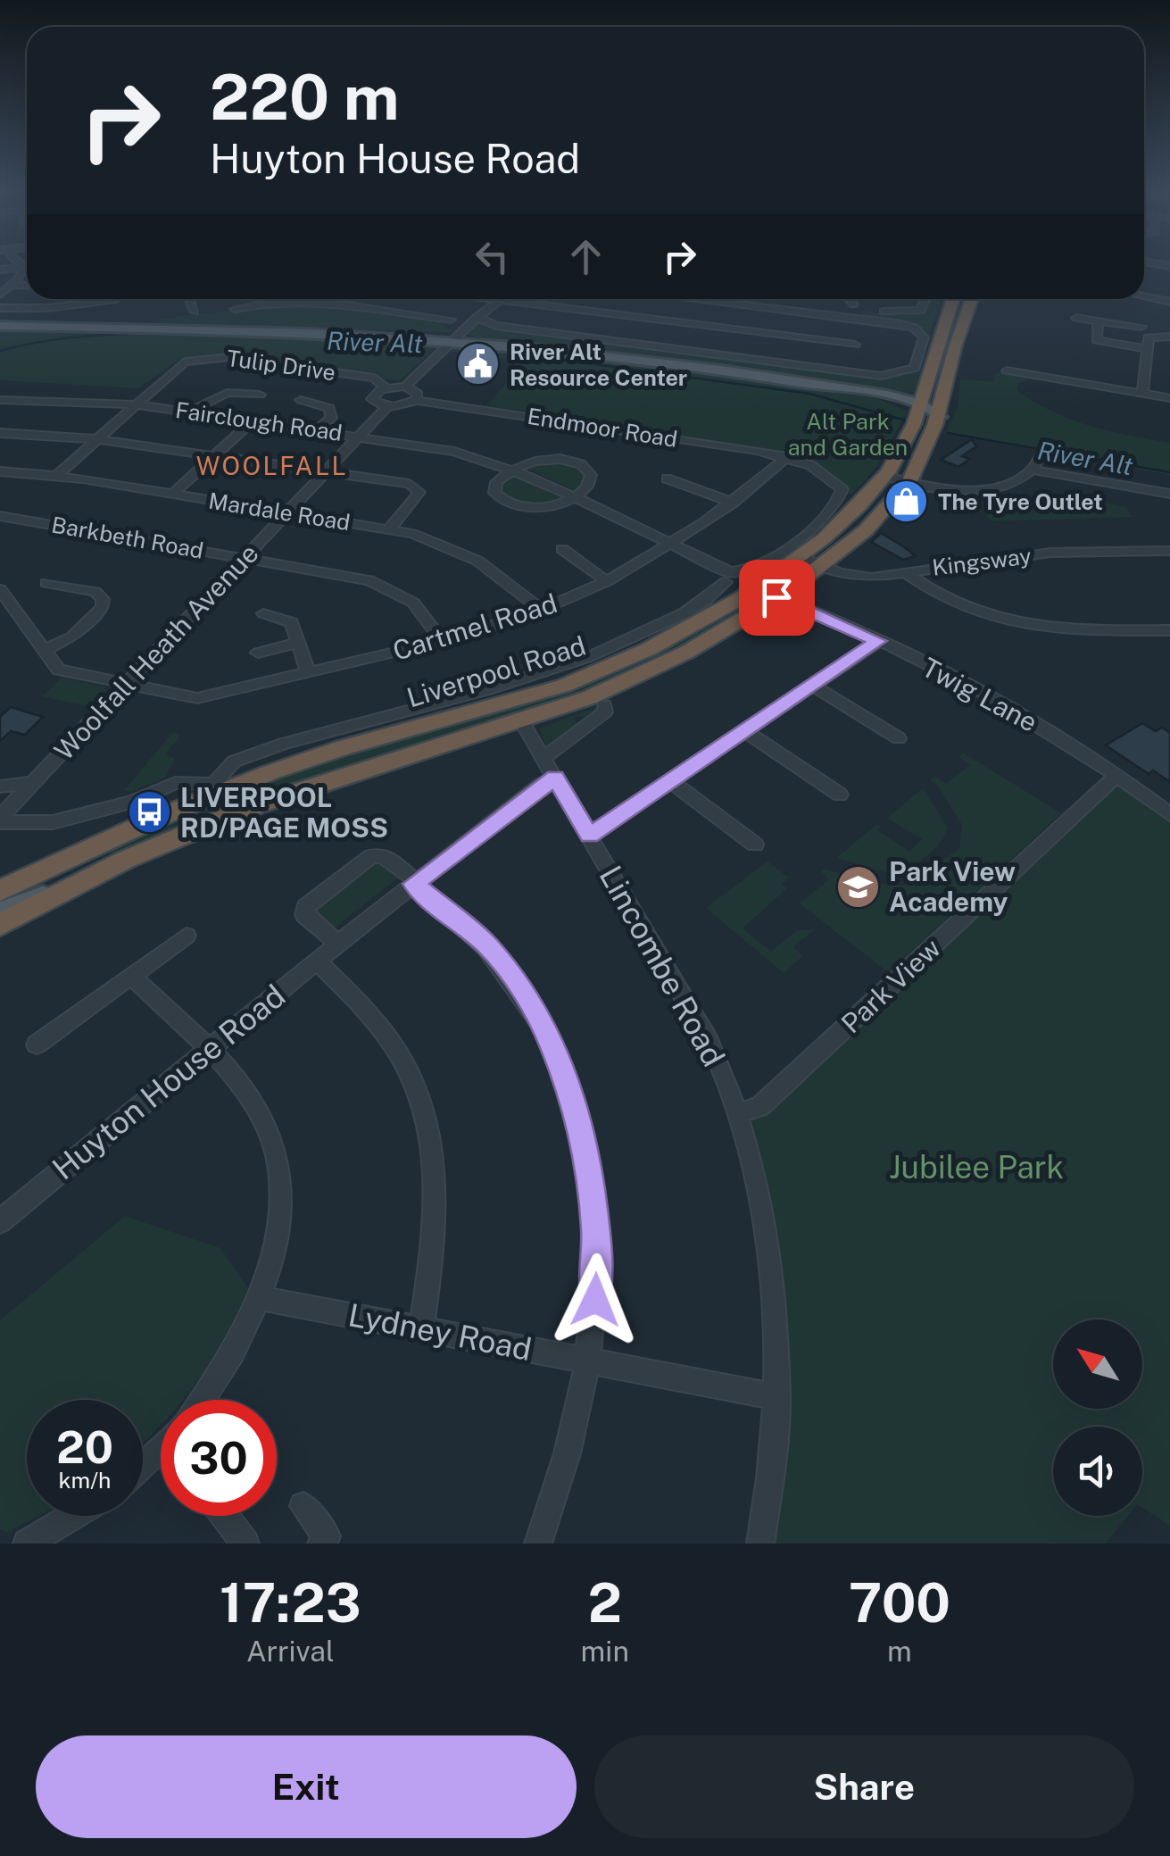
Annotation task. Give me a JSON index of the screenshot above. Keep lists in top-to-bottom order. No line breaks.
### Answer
{"streets":{"highway":["Liverpool Road"],"street":["Tulip Drive","Fairclough Road","Endmoor Road","Mardale Road","Barkbeth Road","Kingsway","Cartmel Road","Woolfall Heath Avenue","Twig Lane","Lincombe Road","Park View","Huyton House Road","Lydney Road"]},"crossings":[["Tulip Drive","Fairclough Road"],["Tulip Drive","Mardale Road"],["Fairclough Road","Cartmel Road"],["Fairclough Road","Woolfall Heath Avenue"],["Endmoor Road","Cartmel Road"],["Mardale Road","Cartmel Road"],["Mardale Road","Woolfall Heath Avenue"],["Barkbeth Road","Cartmel Road"],["Barkbeth Road","Woolfall Heath Avenue"],["Kingsway","Liverpool Road"],["Cartmel Road","Woolfall Heath Avenue"],["Liverpool Road","Twig Lane"],["Liverpool Road","Lincombe Road"],["Twig Lane","Park View"],["Lincombe Road","Park View"],["Lincombe Road","Huyton House Road"],["Lincombe Road","Lydney Road"]],"districts":["WOOLFALL"],"water":["River Alt"],"parks":["Alt Park and Garden","Jubilee Park"],"places":{"public building":["River Alt Resource Center"],"shop":["The Tyre Outlet"],"bus stop":["LIVERPOOL RD/PAGE MOSS"],"school or university":["Park View Academy"]},"north":"top left","page":{"turn":["220 m","Huyton House Road"],"speed":"20 km/h","limit":"30","eta":["17:23","Arrival","2","min","700","m"],"buttons":["Exit","Share"]}}
